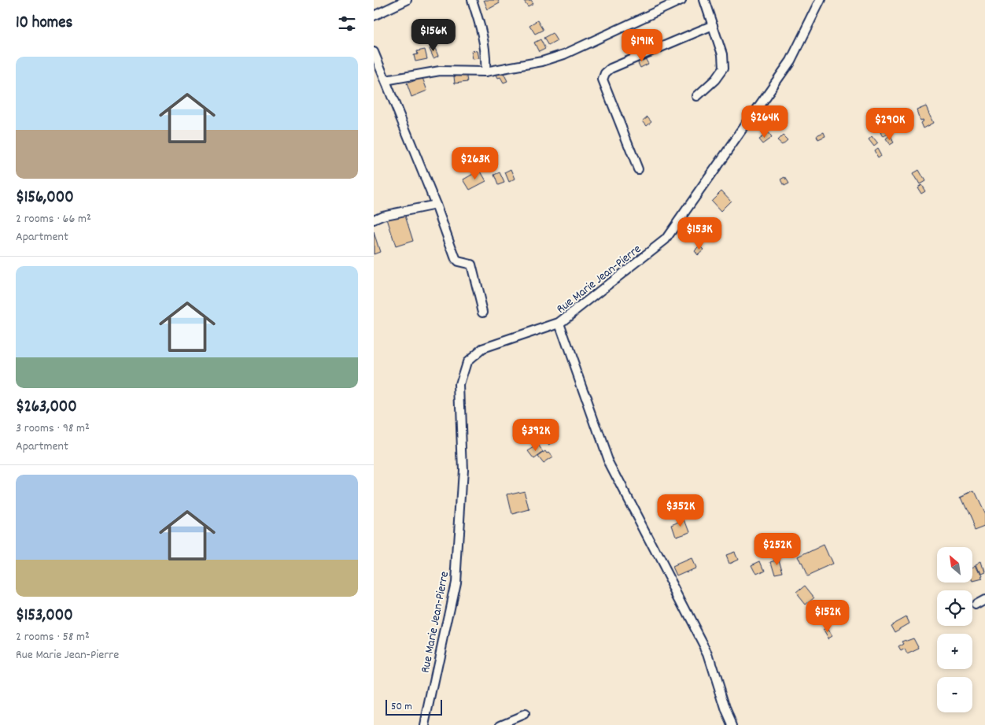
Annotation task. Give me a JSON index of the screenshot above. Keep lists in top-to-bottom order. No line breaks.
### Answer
{"streets":{"street":["Rue Marie Jean-Pierre"]},"scale_bar":"50 m","north":"top left","page":{"heading":"10 homes","price":["$156K","$191K","$264K","$290K","$263K","$153K","$392K","$352K","$252K","$152K"],"list":[{"name":"$156,000","note":"2 rooms · 66 m² · Apartment"},{"name":"$263,000","note":"3 rooms · 98 m² · Apartment"},{"name":"$153,000","note":"2 rooms · 58 m² · Rue Marie Jean-Pierre"}],"map_buttons":["+","−"],"scale":"50 m"}}
